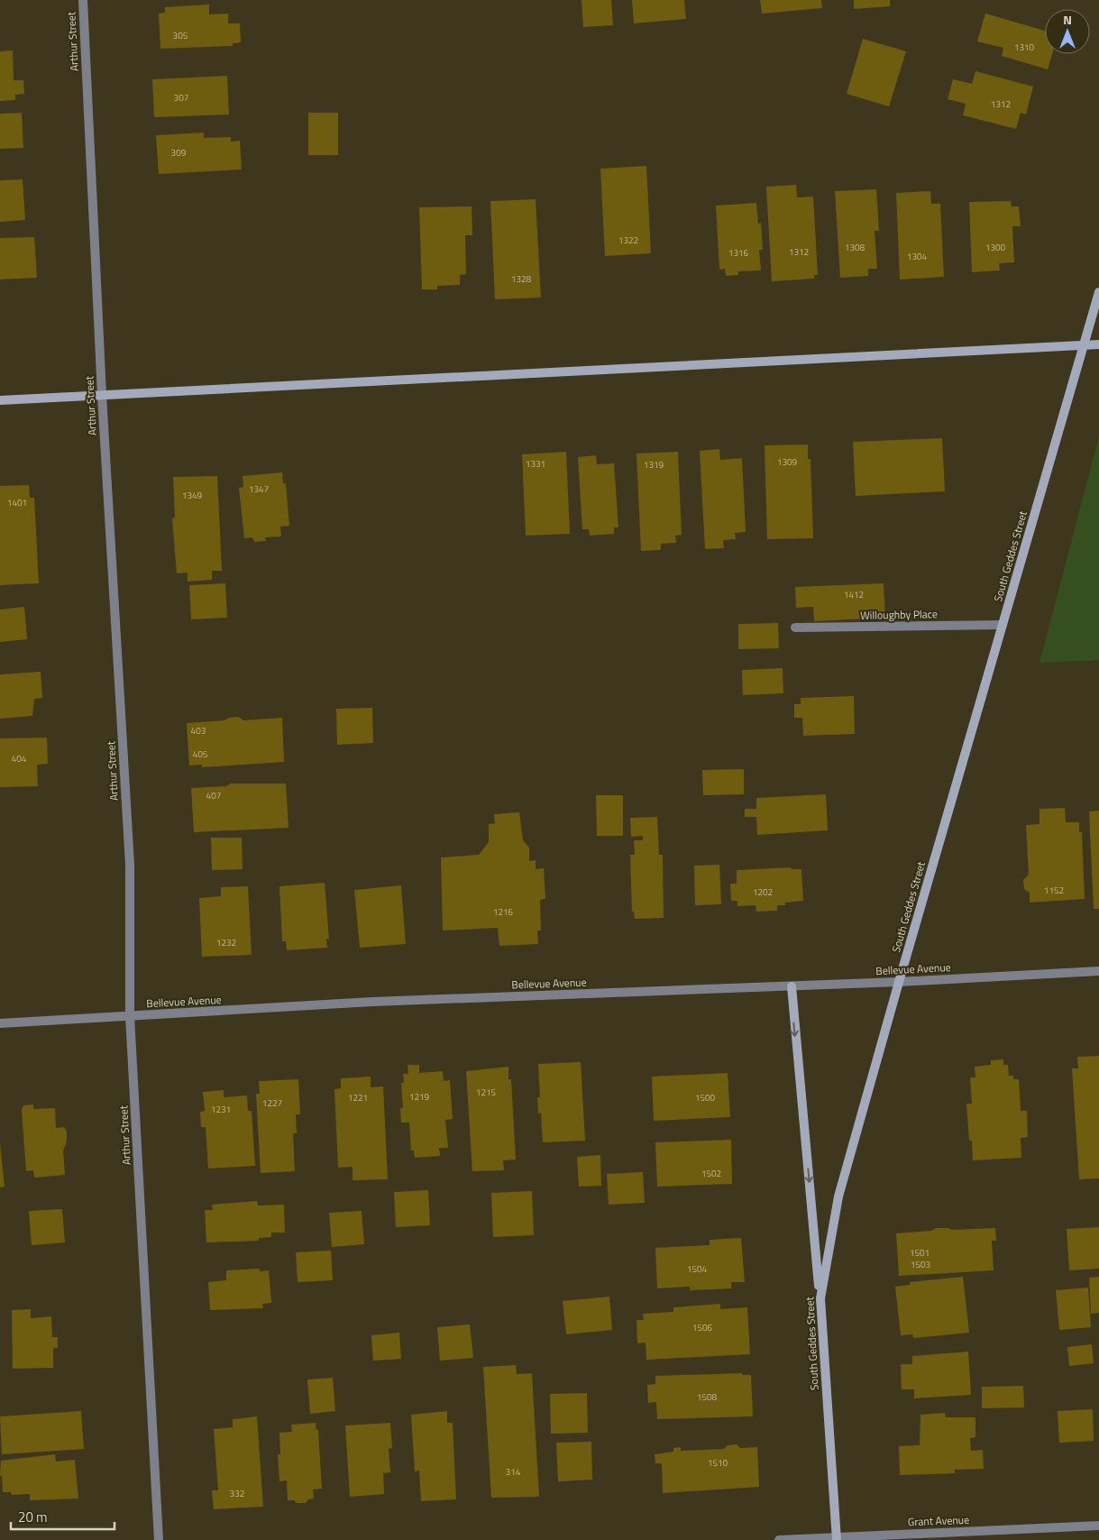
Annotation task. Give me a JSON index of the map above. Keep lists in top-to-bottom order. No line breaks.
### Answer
{"streets":{"main road":["South Geddes Street"],"street":["Arthur Street","Willoughby Place","Bellevue Avenue","Grant Avenue"]},"crossings":[["Arthur Street","Bellevue Avenue"],["South Geddes Street","Willoughby Place"],["South Geddes Street","Bellevue Avenue"],["South Geddes Street","Grant Avenue"]],"house_numbers":["305","1310","307","1312","309","1322","1308","1300","1312","1316","1304","1328","1309","1331","1319","1347","1349","1401","1412","403","405","404","407","1152","1202","1216","1232","1215","1219","1221","1500","1227","1231","1502","1501","1503","1504","1506","1508","1510","314","332"],"scale_bar":"20 m","north":"top"}
